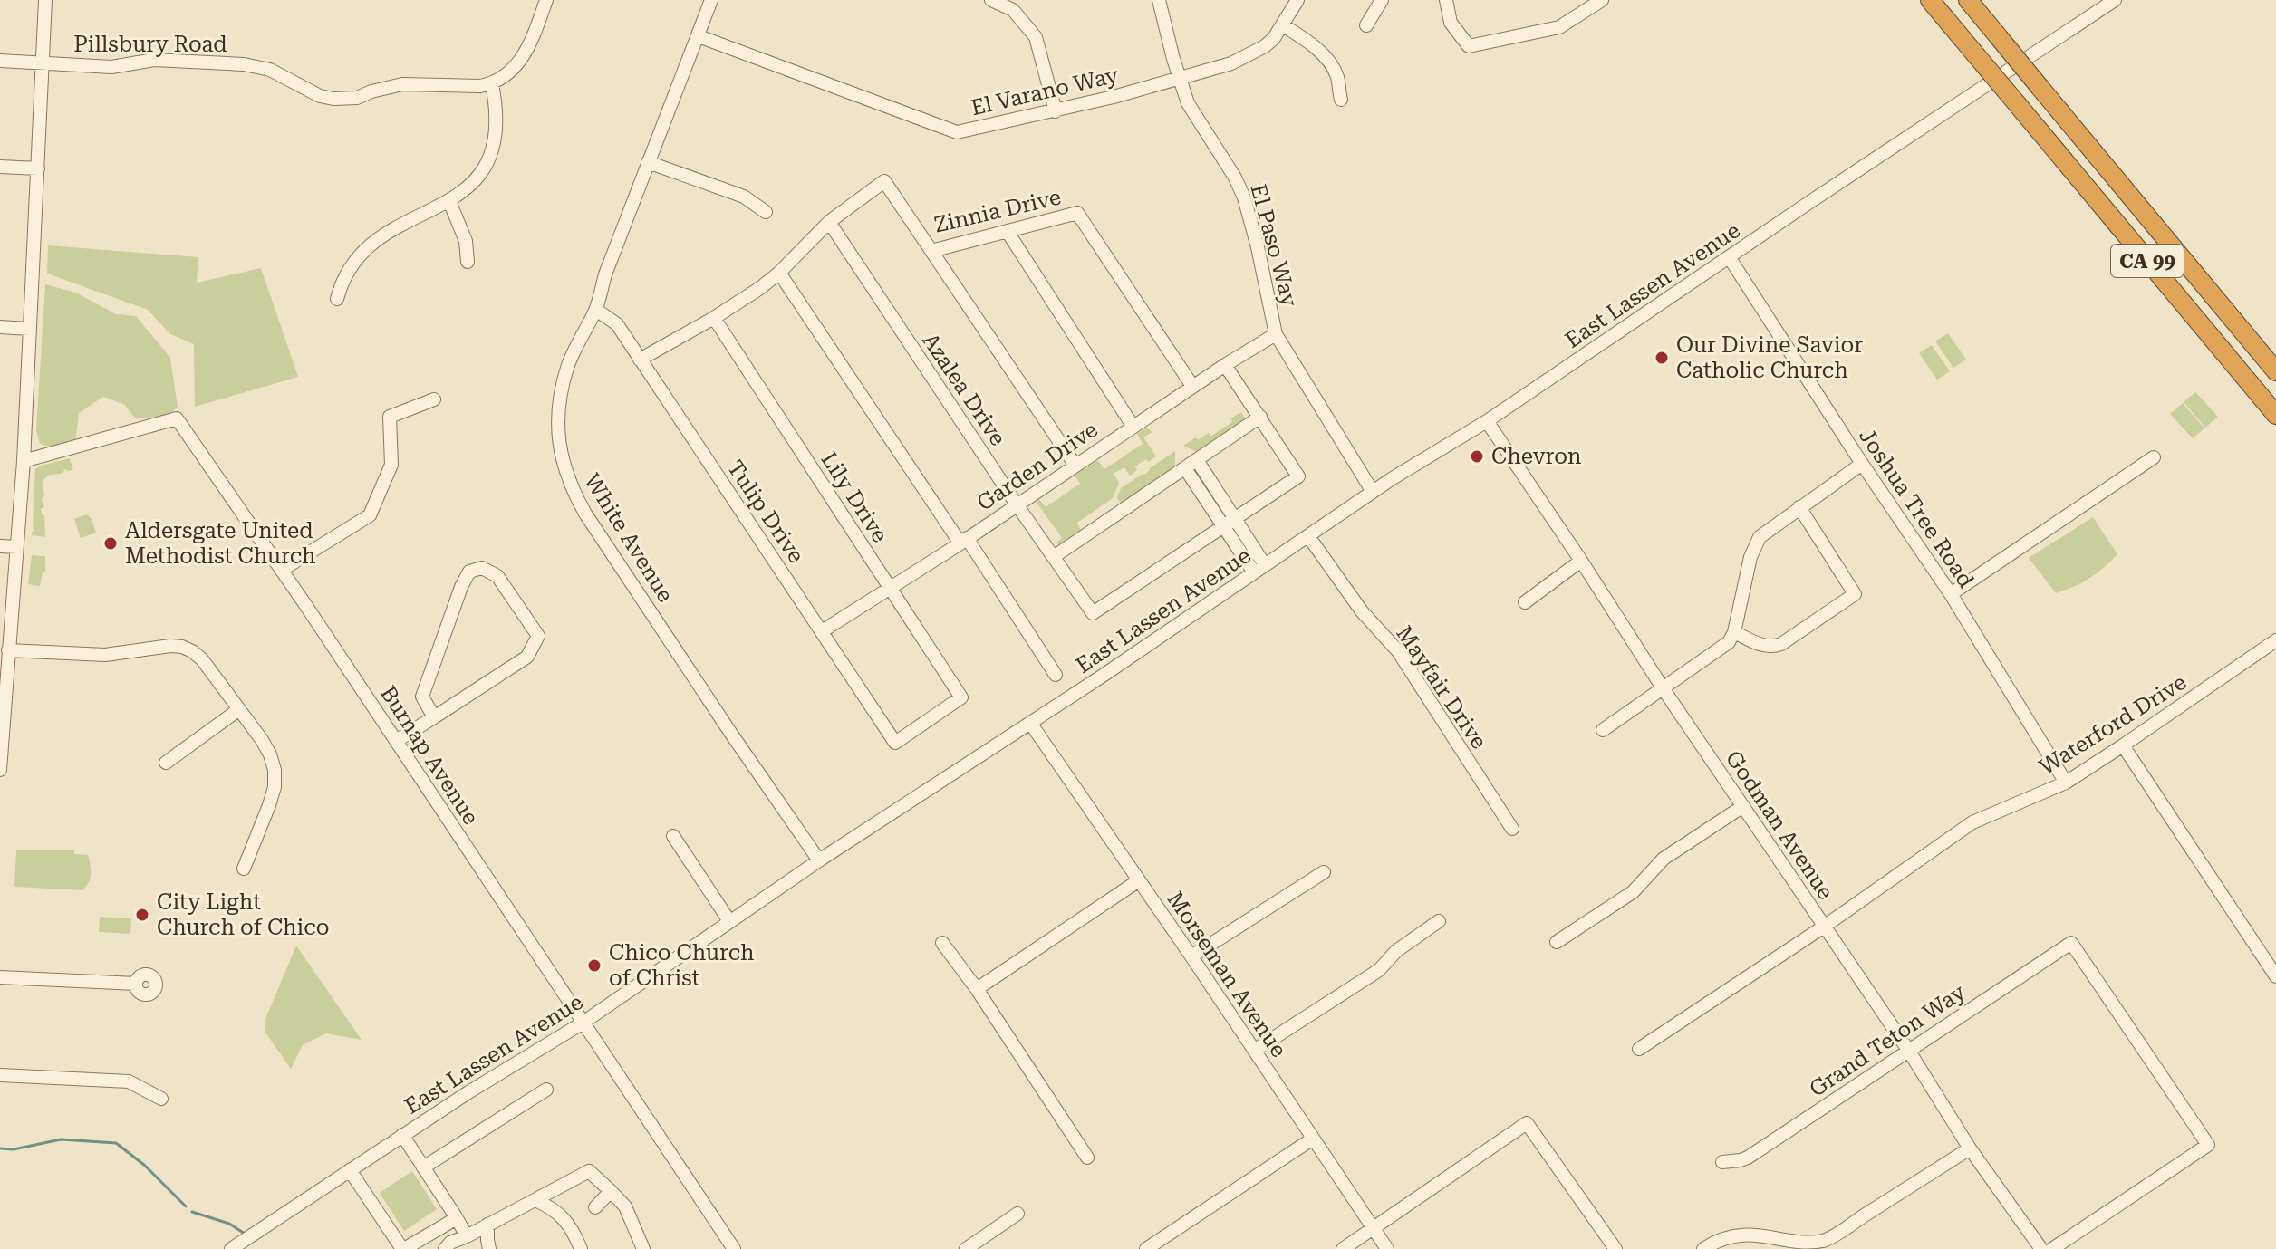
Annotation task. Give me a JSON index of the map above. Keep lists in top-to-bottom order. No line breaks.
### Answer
{"streets":{"highway":["CA 99"],"street":["Pillsbury Road","El Varano Way","Zinnia Drive","El Paso Way","East Lassen Avenue","Azalea Drive","Garden Drive","Lily Drive","Joshua Tree Road","Tulip Drive","White Avenue","Mayfair Drive","Waterford Drive","Burnap Avenue","Godman Avenue","Morseman Avenue","Grand Teton Way"]},"crossings":[["El Varano Way","El Paso Way"],["El Varano Way","White Avenue"],["Zinnia Drive","Azalea Drive"],["Zinnia Drive","Garden Drive"],["Zinnia Drive","Lily Drive"],["Zinnia Drive","Tulip Drive"],["El Paso Way","East Lassen Avenue"],["El Paso Way","Garden Drive"],["East Lassen Avenue","Joshua Tree Road"],["East Lassen Avenue","White Avenue"],["East Lassen Avenue","Mayfair Drive"],["East Lassen Avenue","Burnap Avenue"],["East Lassen Avenue","Godman Avenue"],["East Lassen Avenue","Morseman Avenue"],["Azalea Drive","Garden Drive"],["Garden Drive","Lily Drive"],["Garden Drive","Tulip Drive"],["Lily Drive","Tulip Drive"],["Joshua Tree Road","Waterford Drive"],["Tulip Drive","White Avenue"],["Waterford Drive","Godman Avenue"],["Godman Avenue","Grand Teton Way"]],"places":["Our Divine Savior Catholic Church","Chevron","Aldersgate United Methodist Church","City Light Church of Chico","Chico Church of Christ"]}
